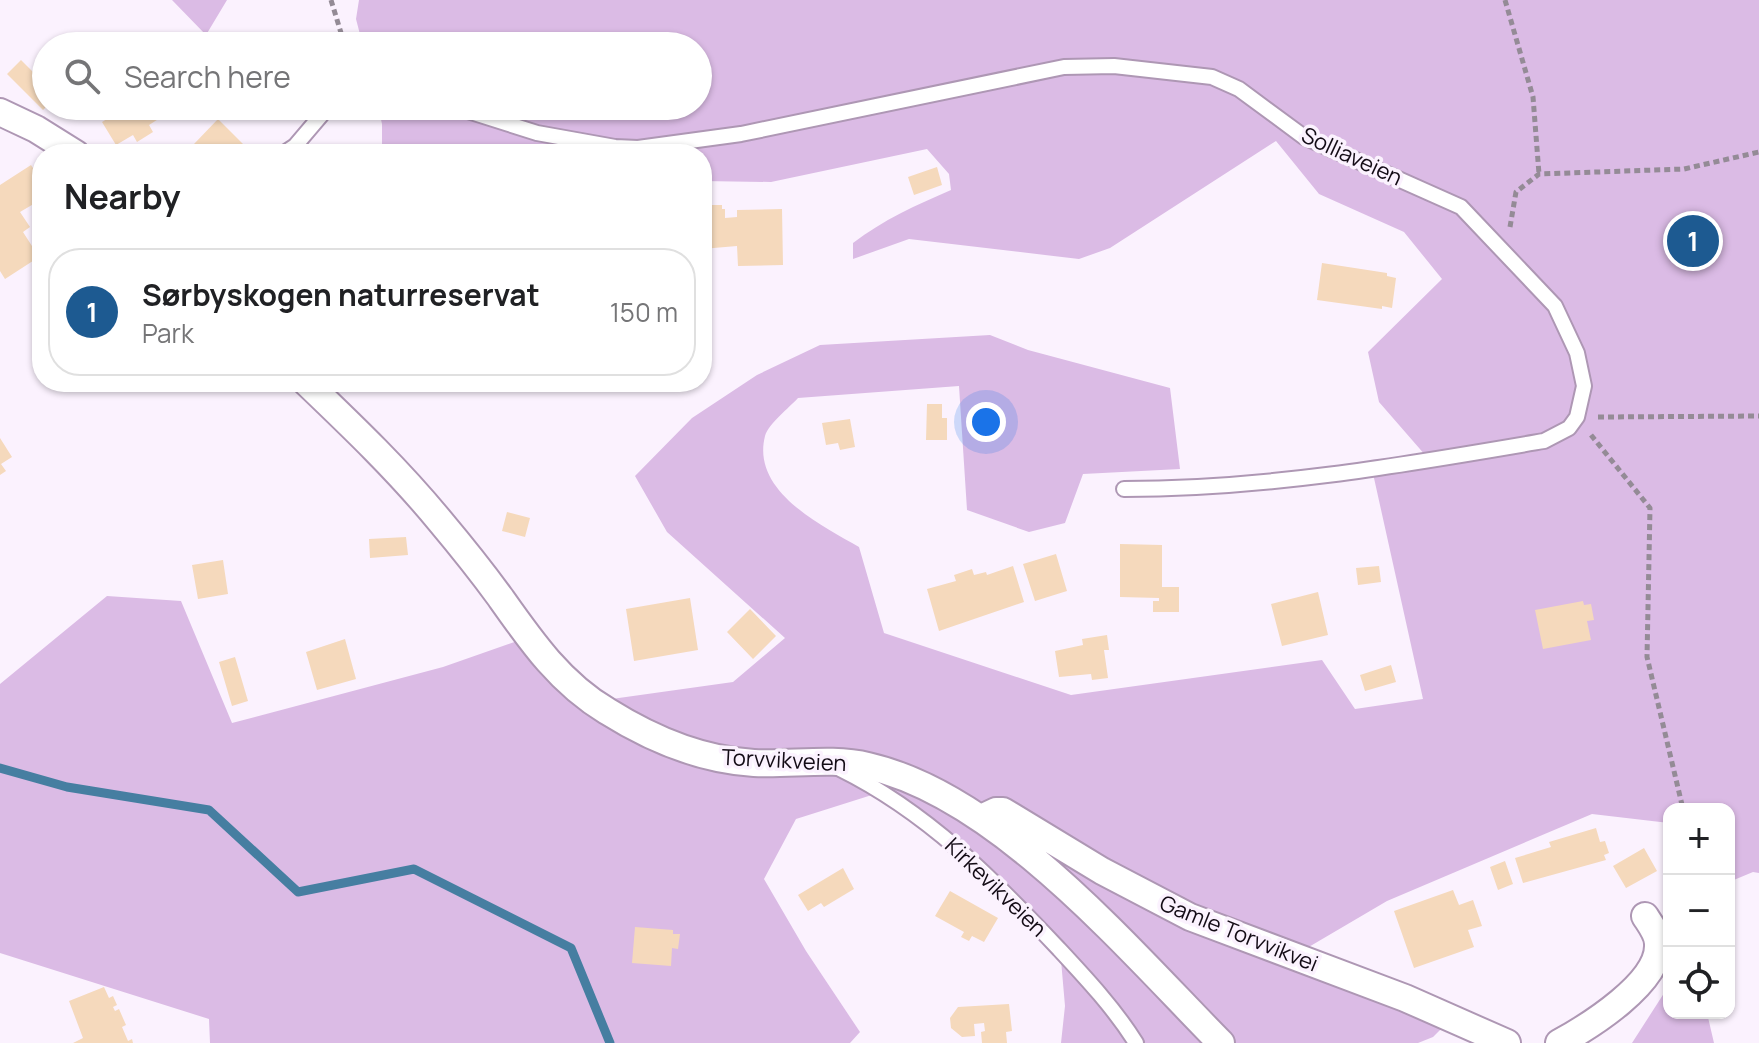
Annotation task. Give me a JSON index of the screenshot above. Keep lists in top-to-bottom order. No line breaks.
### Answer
{"streets":{"street":["Torvvikveien","Gamle Torvvikvei"],"lane":["Solliaveien","Kirkevikveien"]},"crossings":[["Torvvikveien","Kirkevikveien"],["Torvvikveien","Gamle Torvvikvei"]],"page":{"search":"Search here","heading":"Nearby","pins":"1","list":[{"mark":"1","name":"Sørbyskogen naturreservat","note":"Park","value":"150 m"}],"map_buttons":["+","−"]}}
